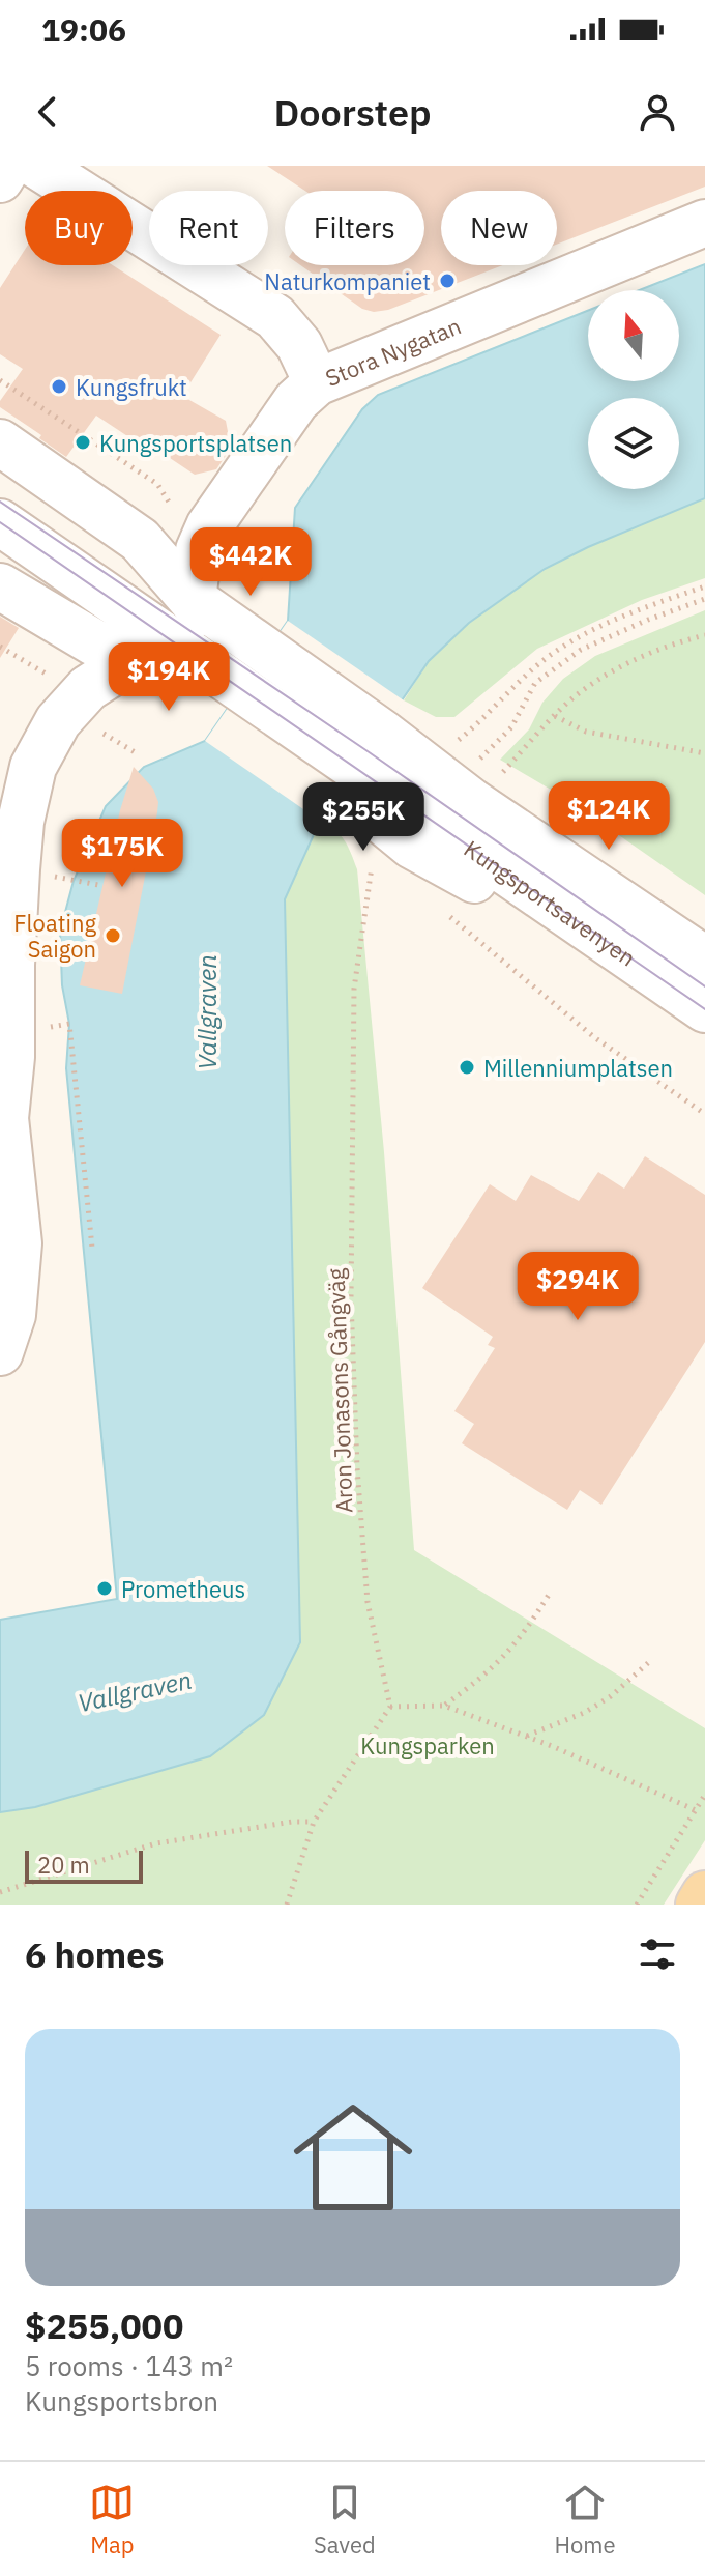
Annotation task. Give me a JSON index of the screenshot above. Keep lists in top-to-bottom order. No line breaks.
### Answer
{"streets":{"street":["Stora Nygatan","Kungsportsavenyen"],"path":["Aron Jonasons Gångväg"]},"water":["Vallgraven"],"parks":["Kungsparken"],"places":["Naturkompaniet","Kungsfrukt","Kungsportsplatsen","Floating Saigon","Millenniumplatsen","Prometheus"],"scale_bar":"20 m","north":"top","page":{"status":"19:06","header":"Doorstep","chip":["Buy","Rent","Filters","New"],"price":["$442K","$194K","$124K","$255K","$175K","$294K"],"scale":"20 m","heading":"6 homes","list":[{"name":"$255,000","note":"5 rooms · 143 m² · Kungsportsbron"}],"tabs":["Map","Saved","Home"]}}
